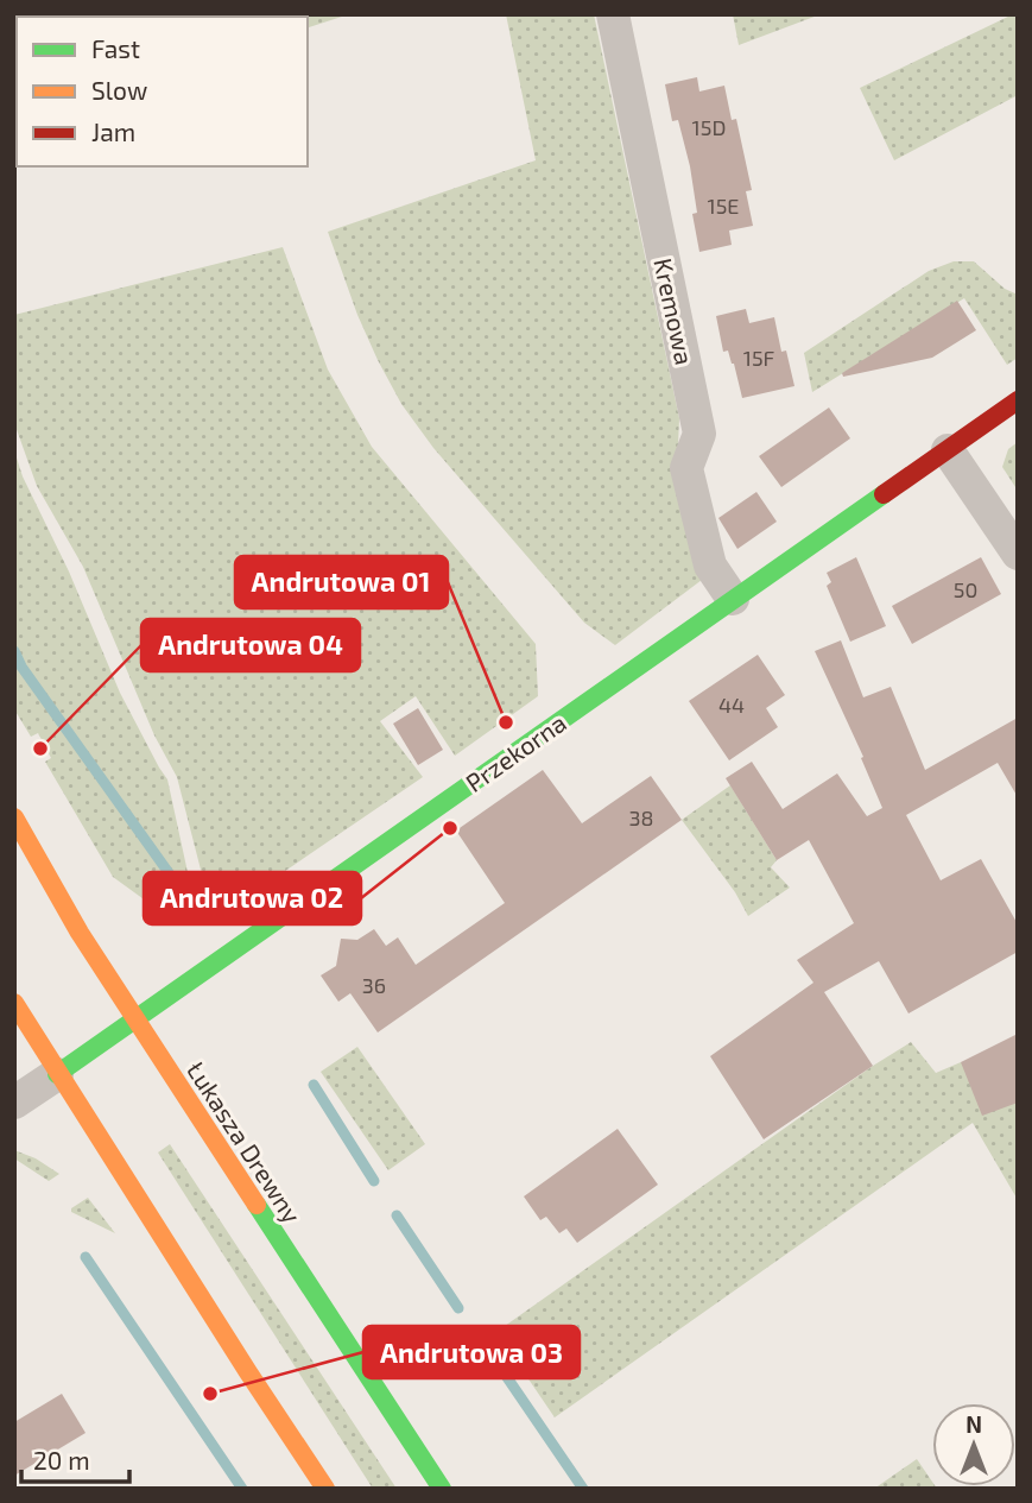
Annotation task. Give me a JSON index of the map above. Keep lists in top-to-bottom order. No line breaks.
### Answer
{"streets":{"main road":["Przekorna","Łukasza Drewny"],"street":["Kremowa"]},"crossings":[["Kremowa","Przekorna"],["Przekorna","Łukasza Drewny"]],"places":["Andrutowa 01","Andrutowa 04","Andrutowa 02","Andrutowa 03"],"house_numbers":["15D","15E","15F","50","44","38","36"],"legend":["Fast","Slow","Jam"],"scale_bar":"20 m","north":"top"}
